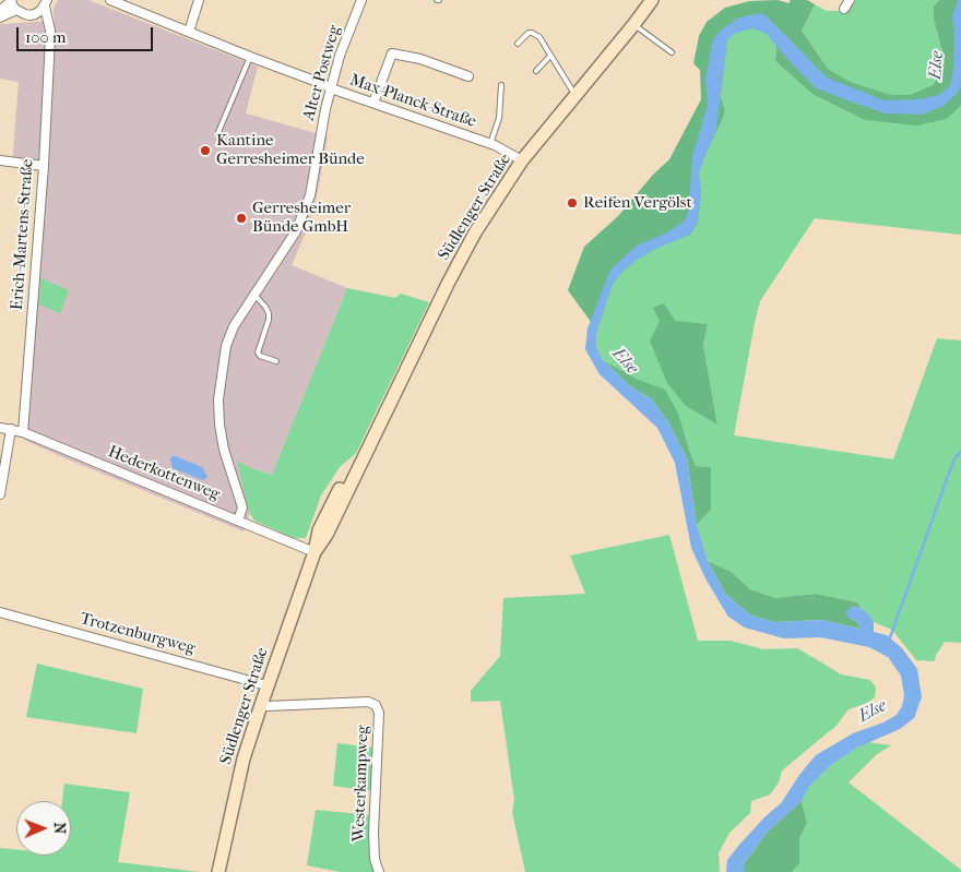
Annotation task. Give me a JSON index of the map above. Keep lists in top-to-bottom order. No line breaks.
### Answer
{"streets":{"main road":["Südlenger Straße"],"street":["Alter Postweg","Max-Planck-Straße","Erich-Martens-Straße","Hederkottenweg","Trotzenburgweg","Westerkampweg"]},"crossings":[["Alter Postweg","Max-Planck-Straße"],["Alter Postweg","Hederkottenweg"],["Max-Planck-Straße","Südlenger Straße"],["Südlenger Straße","Hederkottenweg"],["Südlenger Straße","Trotzenburgweg"],["Südlenger Straße","Westerkampweg"],["Erich-Martens-Straße","Hederkottenweg"]],"water":["Else"],"places":["Kantine Gerresheimer Bünde","Reifen Vergölst","Gerresheimer Bünde GmbH"],"scale_bar":"100 m","north":"right"}
